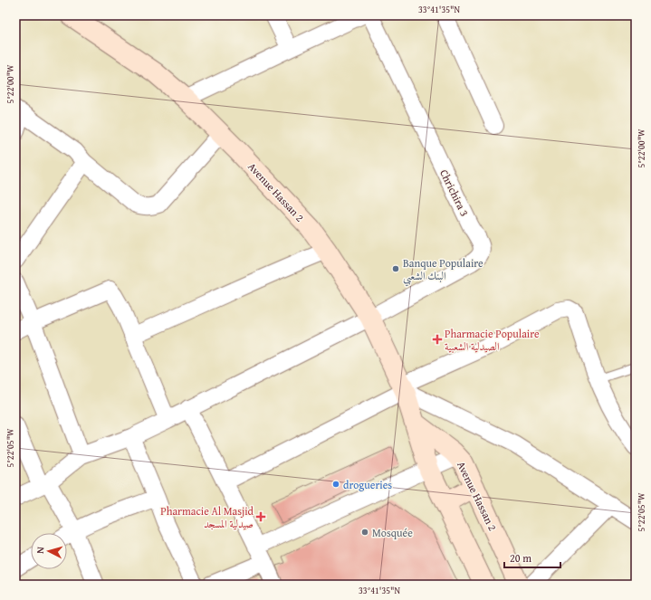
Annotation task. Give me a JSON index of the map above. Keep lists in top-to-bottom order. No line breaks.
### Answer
{"streets":{"main road":["Avenue Hassan 2"],"street":["Chrichira 3"]},"crossings":[["Avenue Hassan 2","Chrichira 3"]],"places":{"other":["Banque Populaire البنك الشعبي","drogueries","Mosquée"],"health":["Pharmacie Populaire الصيدلية الشعبية","Pharmacie Al Masjid صيدلية المسجد"]},"scale_bar":"20 m","north":"left","coordinates":["33°41'35\"N","5°22'00\"W","5°22'05\"W"]}
